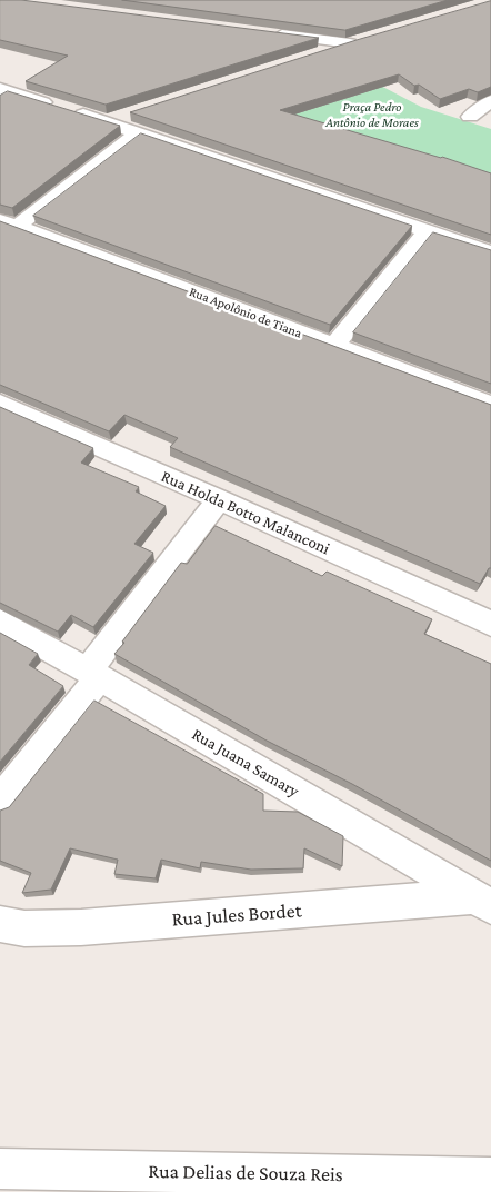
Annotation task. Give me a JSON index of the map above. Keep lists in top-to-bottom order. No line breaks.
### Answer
{"streets":{"street":["Rua Apolônio de Tiana","Rua Holda Botto Malanconi","Rua Juana Samary","Rua Jules Bordet","Rua Delias de Souza Reis"]},"crossings":[["Rua Juana Samary","Rua Jules Bordet"]],"parks":["Praça Pedro Antônio de Moraes"]}
